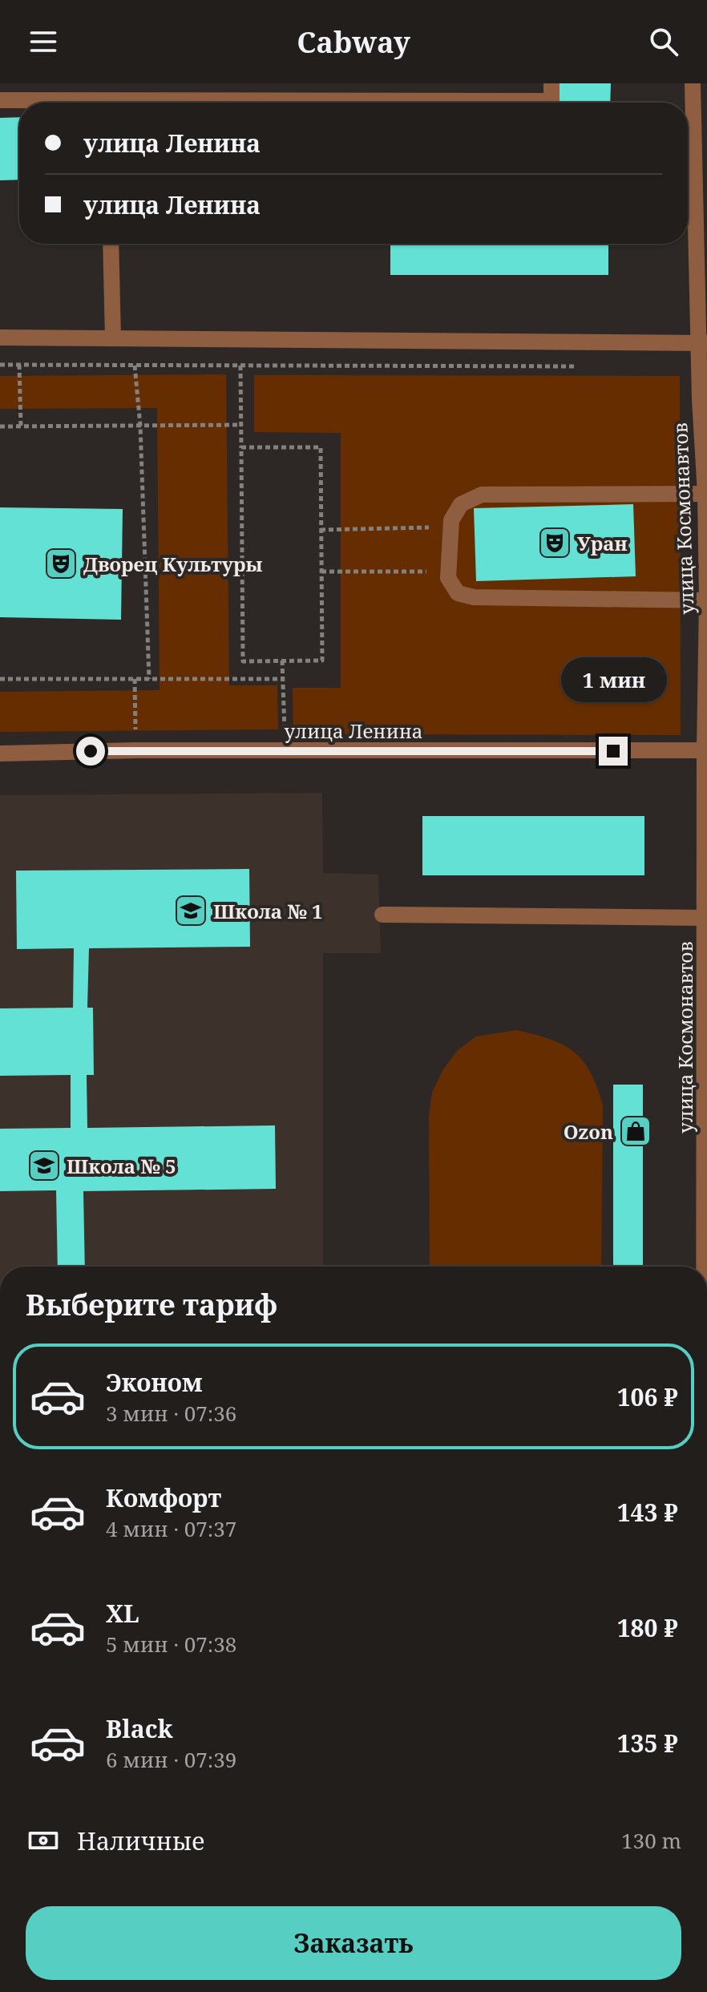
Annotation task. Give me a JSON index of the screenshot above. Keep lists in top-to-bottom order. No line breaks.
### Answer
{"streets":{"street":["улица Космонавтов","улица Ленина"]},"crossings":[["улица Космонавтов","улица Ленина"]],"places":{"theatre":["Уран","Дворец Культуры"],"school or university":["Школа № 1","Школа № 5"],"shop":["Ozon"]},"page":{"header":"Cabway","banner":["улица Ленина","улица Ленина"],"bubble":"1 мин","heading":"Выберите тариф","list":[{"name":"Эконом","note":"3 мин · 07:36","value":"106 ₽"},{"name":"Комфорт","note":"4 мин · 07:37","value":"143 ₽"},{"name":"XL","note":"5 мин · 07:38","value":"180 ₽"},{"name":"Black","note":"6 мин · 07:39","value":"135 ₽"}],"pay":["Наличные","130 m"],"buttons":"Заказать"}}
